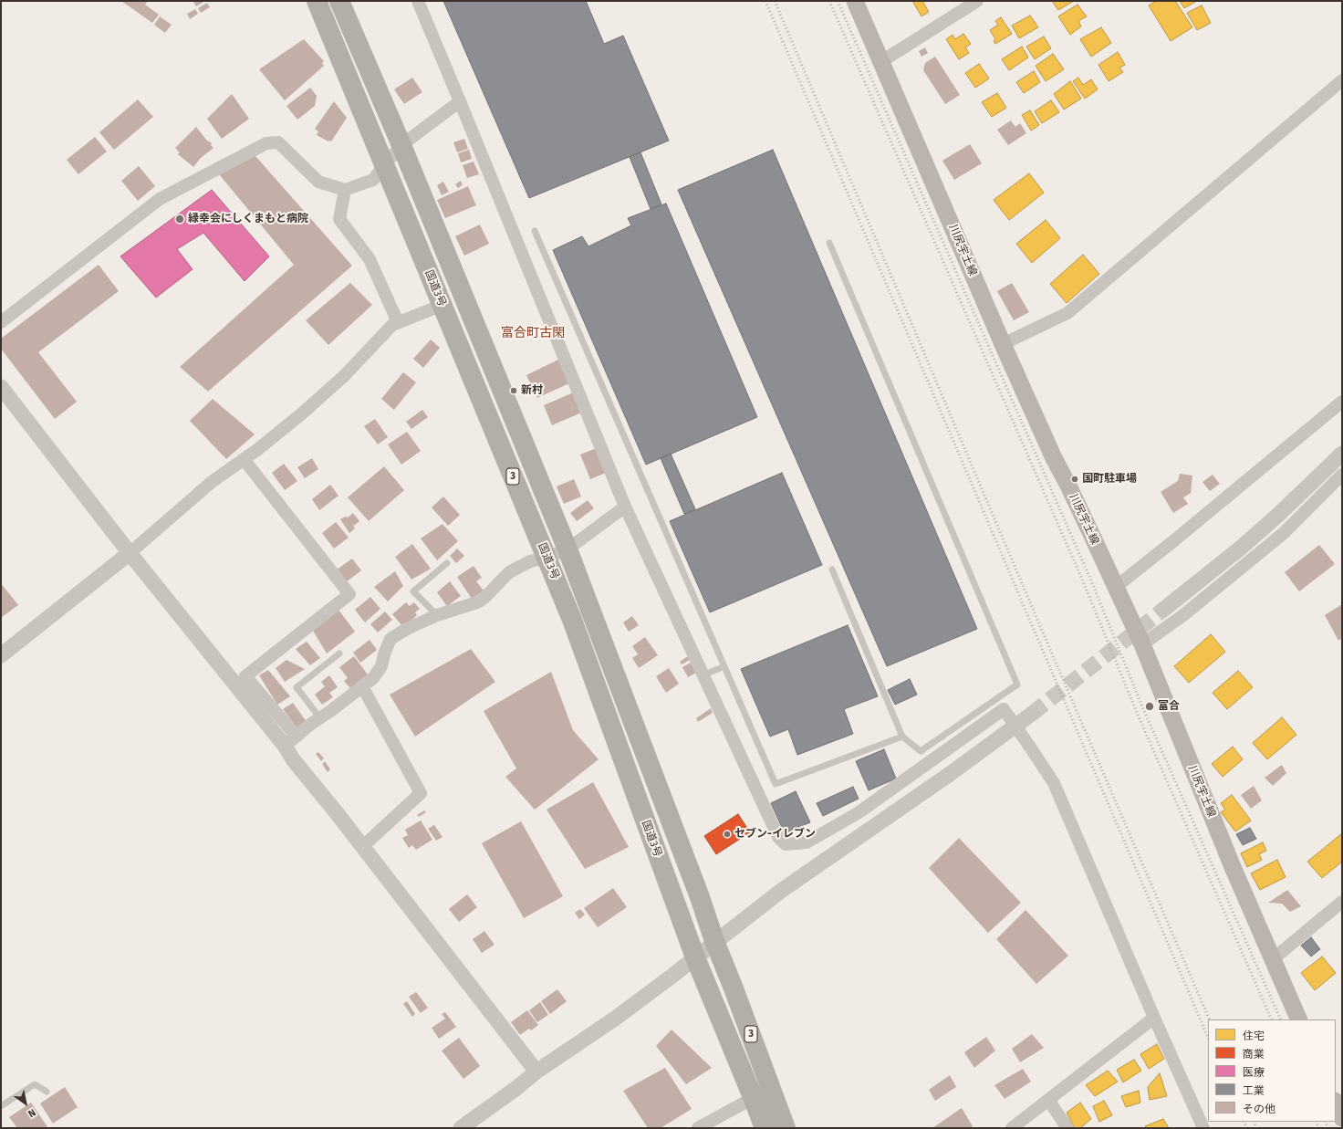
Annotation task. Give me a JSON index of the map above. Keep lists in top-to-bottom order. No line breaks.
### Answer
{"streets":{"highway":["国道3号","3"],"main road":["川尻宇土線"]},"districts":["富合町古閑"],"places":["緑幸会にしくまもと病院","新村","国町駐車場","富合","セブン-イレブン"],"legend":["住宅","商業","医療","工業","その他"],"north":"bottom right"}
